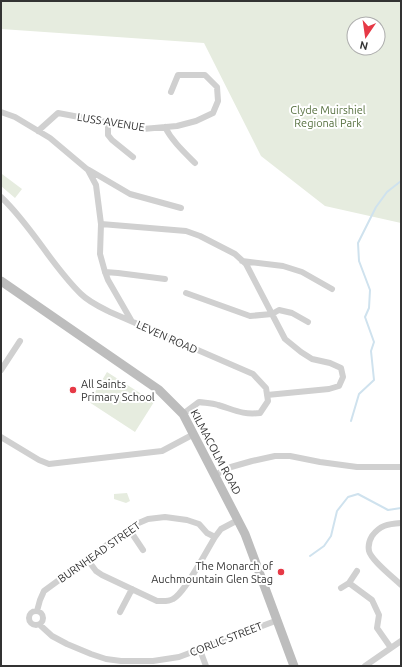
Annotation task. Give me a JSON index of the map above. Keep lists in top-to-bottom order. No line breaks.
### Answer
{"streets":{"main road":["KILMACOLM ROAD"],"street":["LUSS AVENUE","LEVEN ROAD","BURNHEAD STREET","CORLIC STREET"]},"crossings":[["KILMACOLM ROAD","CORLIC STREET"],["BURNHEAD STREET","CORLIC STREET"]],"parks":["Clyde Muirshiel Regional Park"],"places":["All Saints Primary School","The Monarch of Auchmountain Glen Stag"],"north":"bottom"}
